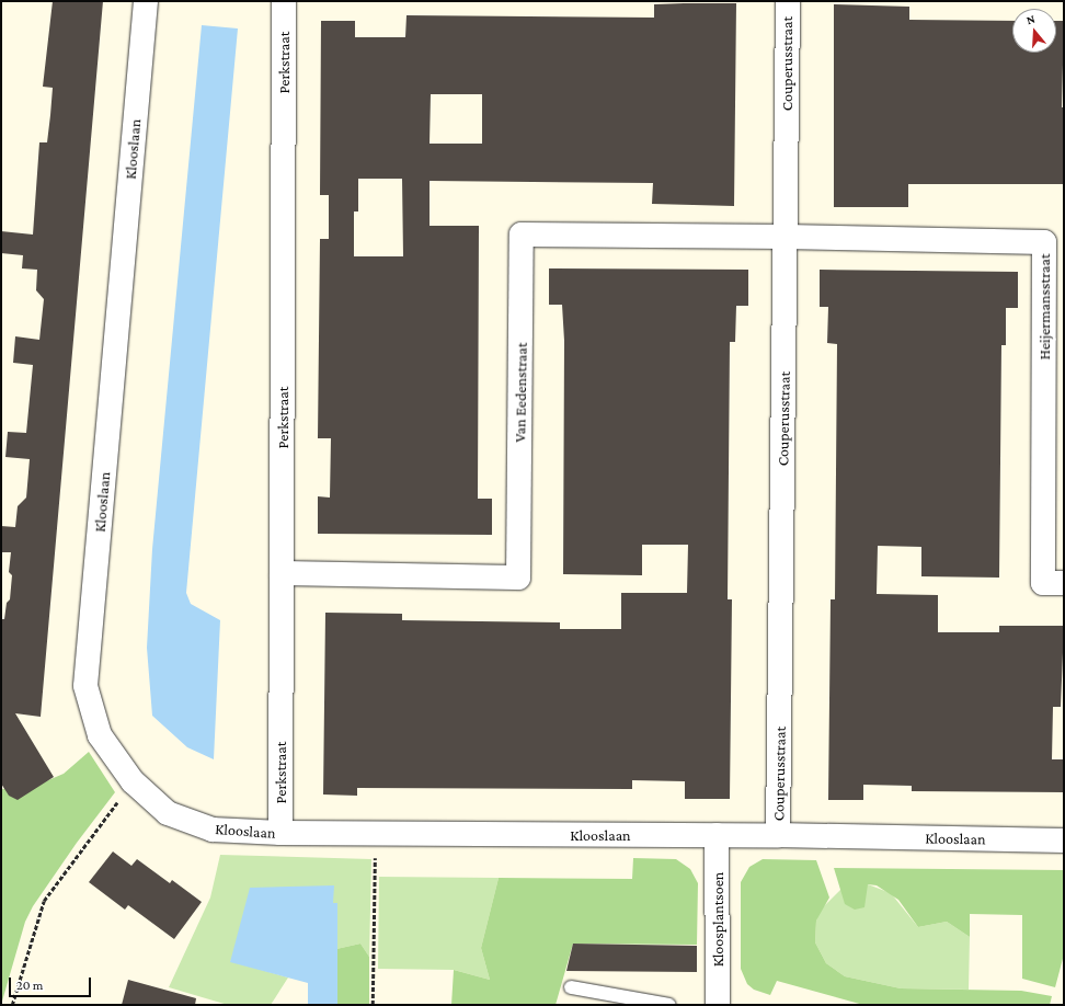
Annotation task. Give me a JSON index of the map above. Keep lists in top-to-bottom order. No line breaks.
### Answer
{"streets":{"street":["Perkstraat","Couperusstraat","Klooslaan","Heijermansstraat","Van Eedenstraat","Kloosplantsoen"]},"crossings":[["Perkstraat","Klooslaan"],["Perkstraat","Van Eedenstraat"],["Couperusstraat","Klooslaan"],["Couperusstraat","Heijermansstraat"],["Couperusstraat","Van Eedenstraat"],["Klooslaan","Kloosplantsoen"],["Heijermansstraat","Van Eedenstraat"]],"scale_bar":"20 m","north":"top"}
